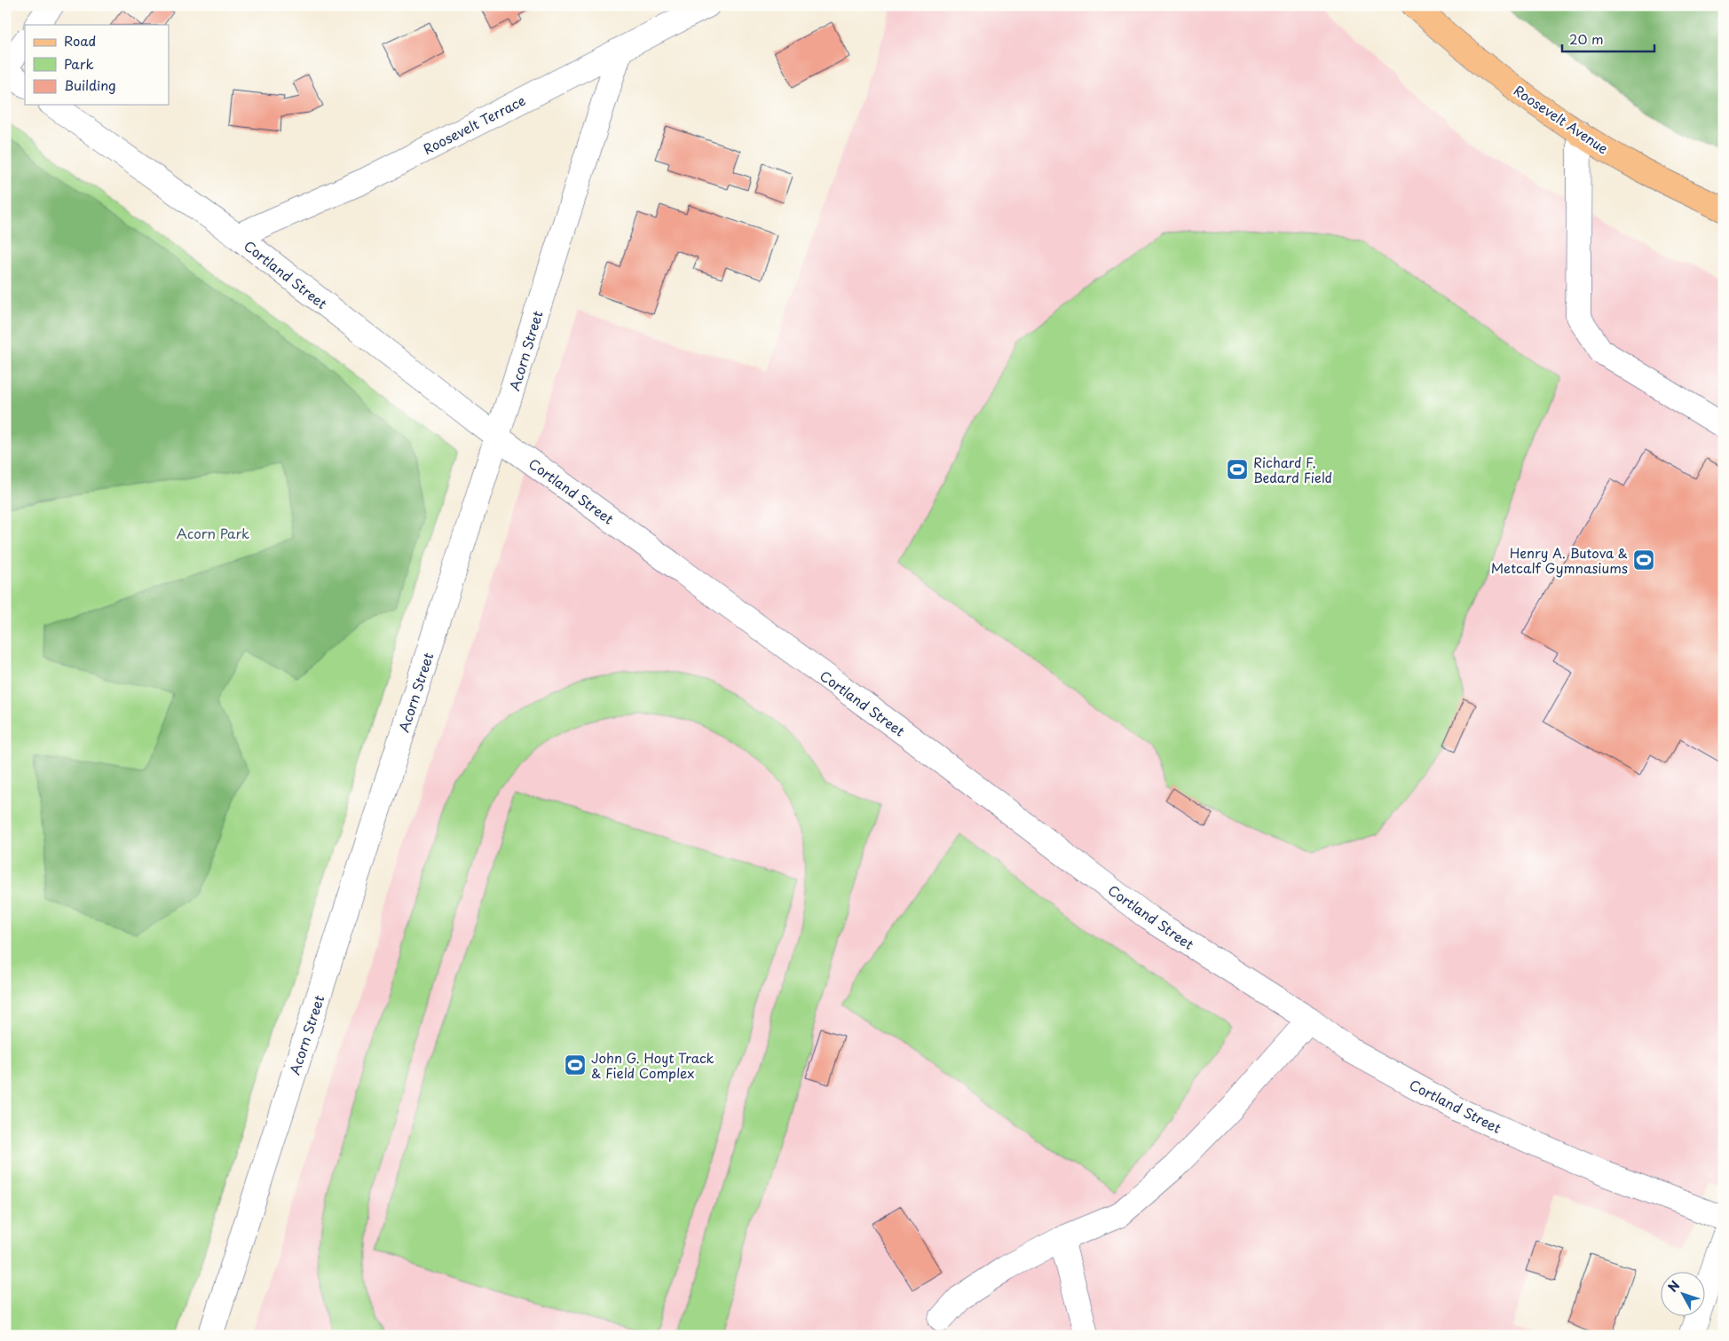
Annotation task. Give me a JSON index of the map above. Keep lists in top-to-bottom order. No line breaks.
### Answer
{"streets":{"main road":["Roosevelt Avenue"],"street":["Roosevelt Terrace","Cortland Street","Acorn Street"]},"crossings":[["Roosevelt Terrace","Cortland Street"],["Roosevelt Terrace","Acorn Street"],["Cortland Street","Acorn Street"]],"parks":["Acorn Park"],"places":{"sports":["Richard F. Bedard Field","Henry A. Butova & Metcalf Gymnasiums","John G. Hoyt Track & Field Complex"]},"legend":["Road","Park","Building"],"scale_bar":"20 m","north":"top left"}
